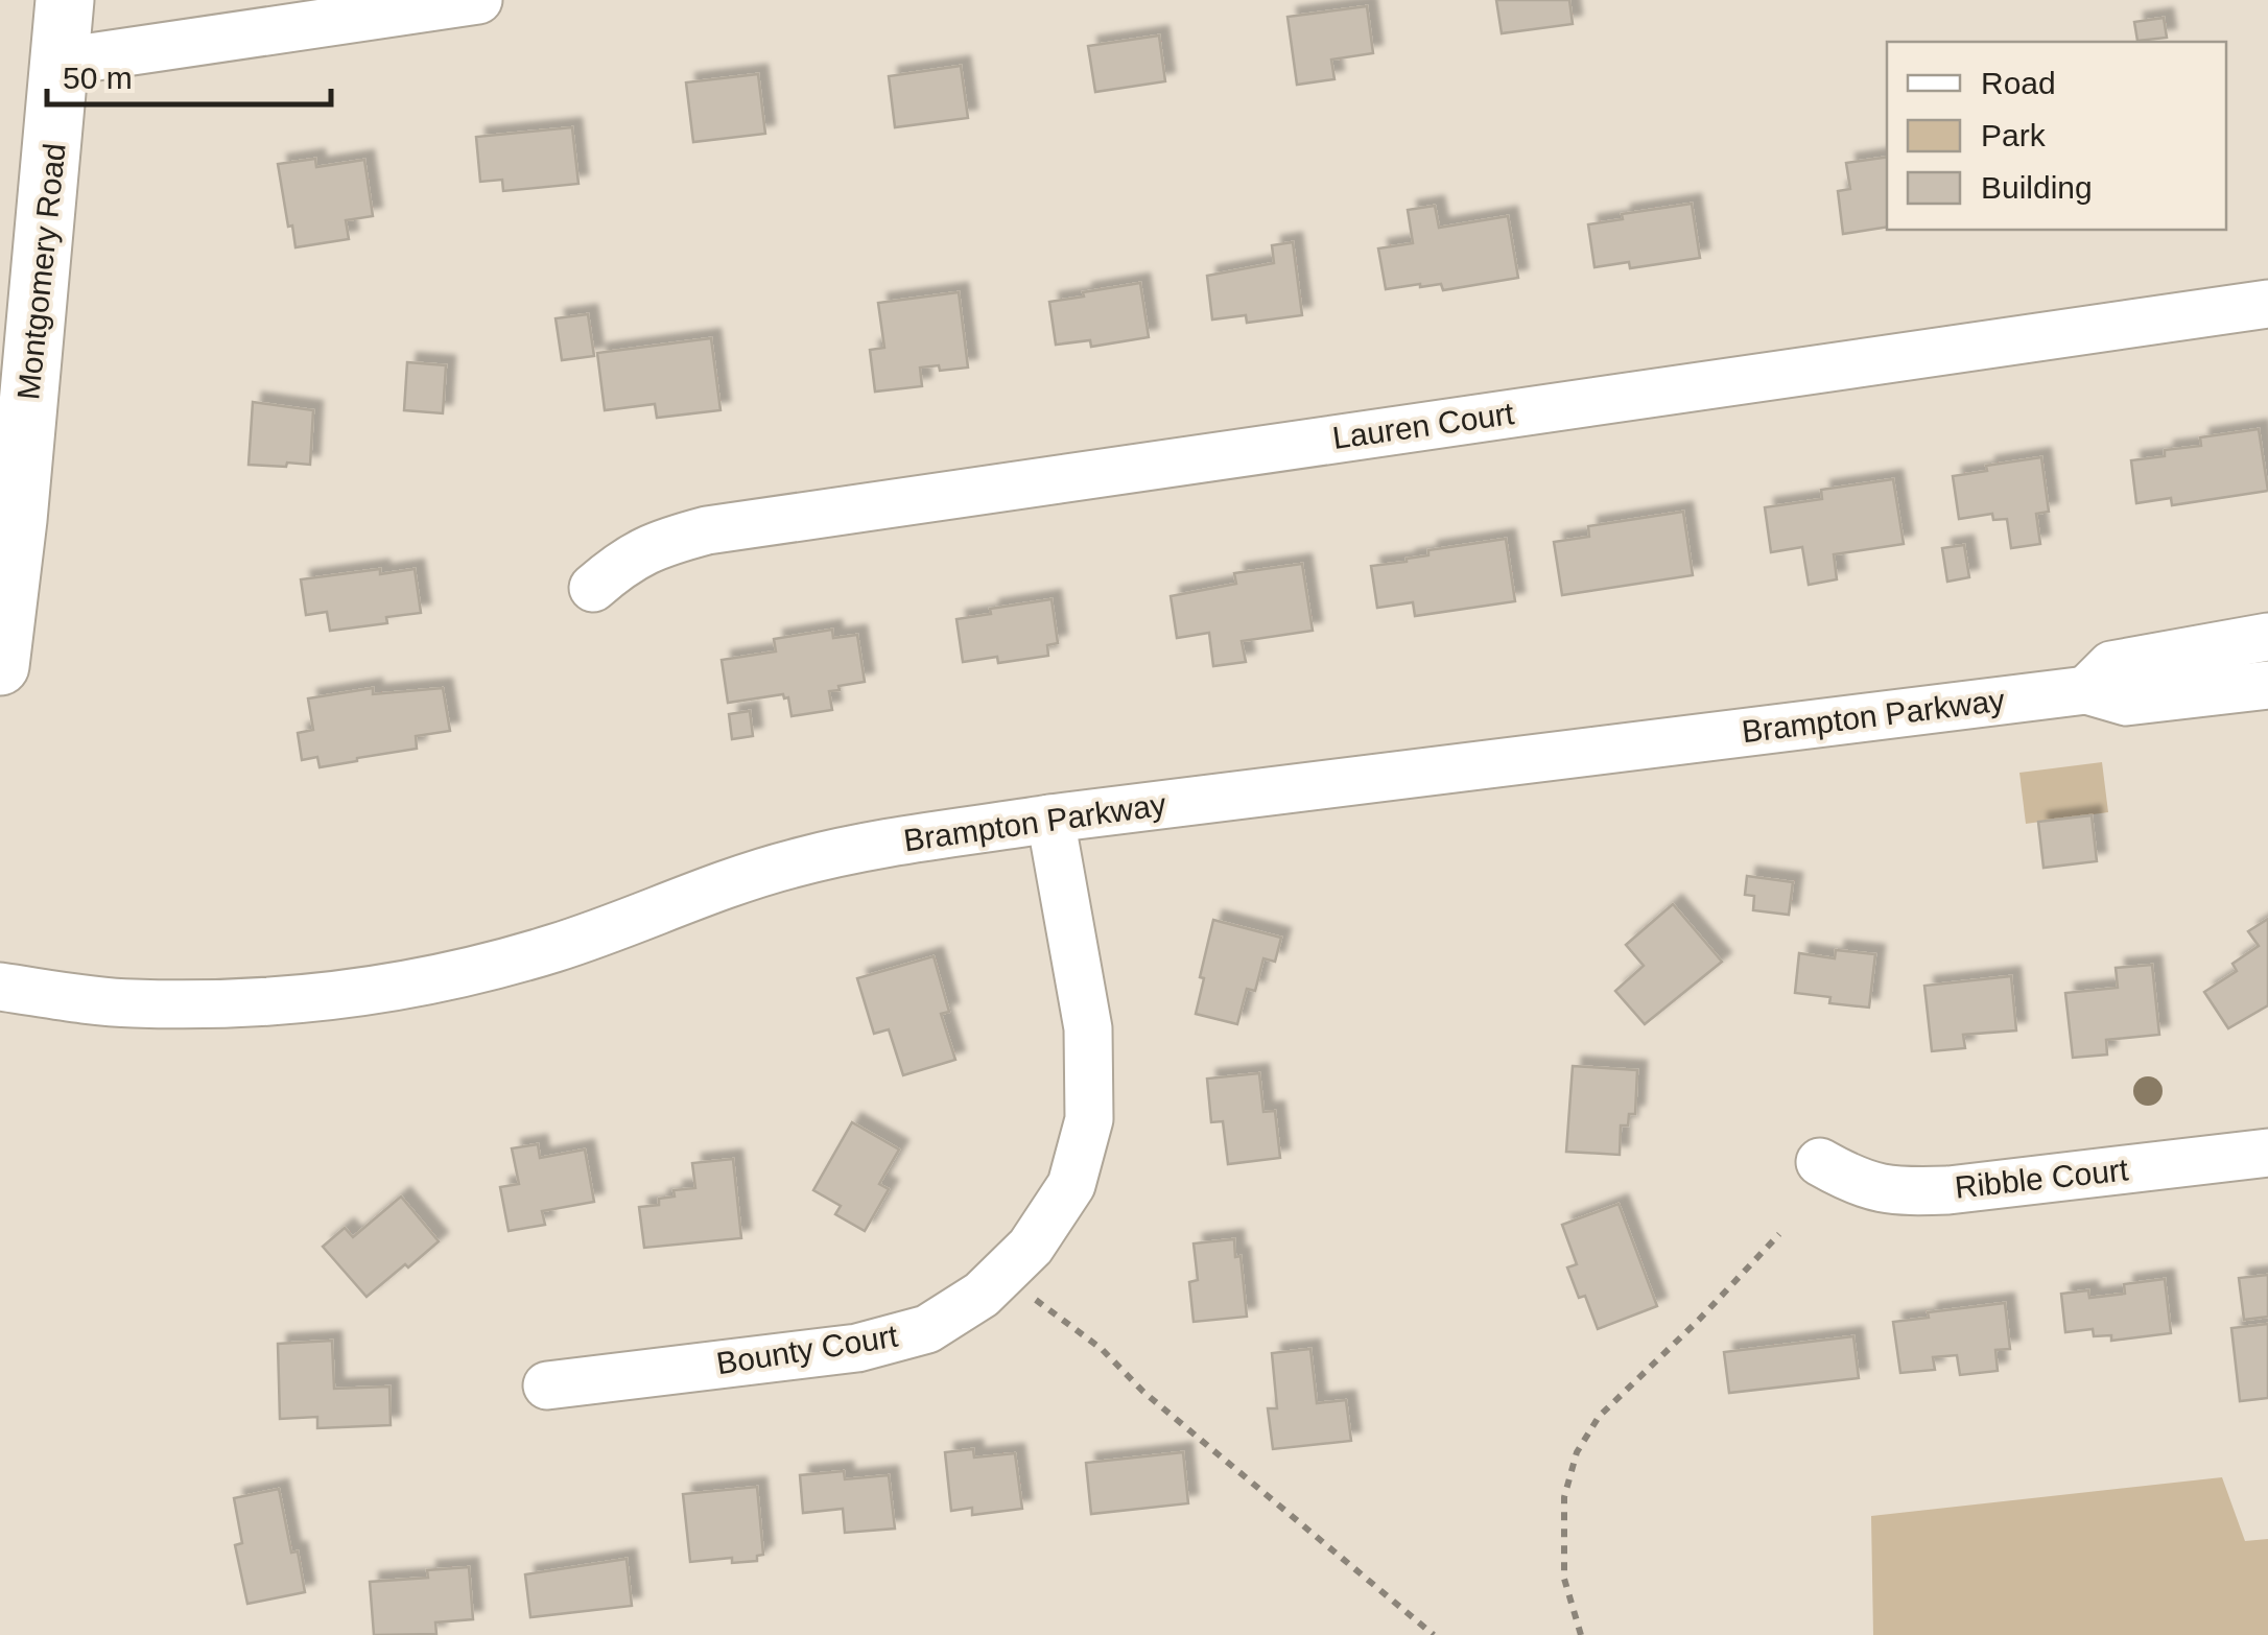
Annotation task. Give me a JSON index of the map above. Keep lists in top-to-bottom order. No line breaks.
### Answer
{"streets":{"main road":["Montgomery Road"],"street":["Lauren Court","Brampton Parkway","Ribble Court","Bounty Court"]},"crossings":[["Brampton Parkway","Bounty Court"]],"legend":["Road","Park","Building"],"scale_bar":"50 m"}
